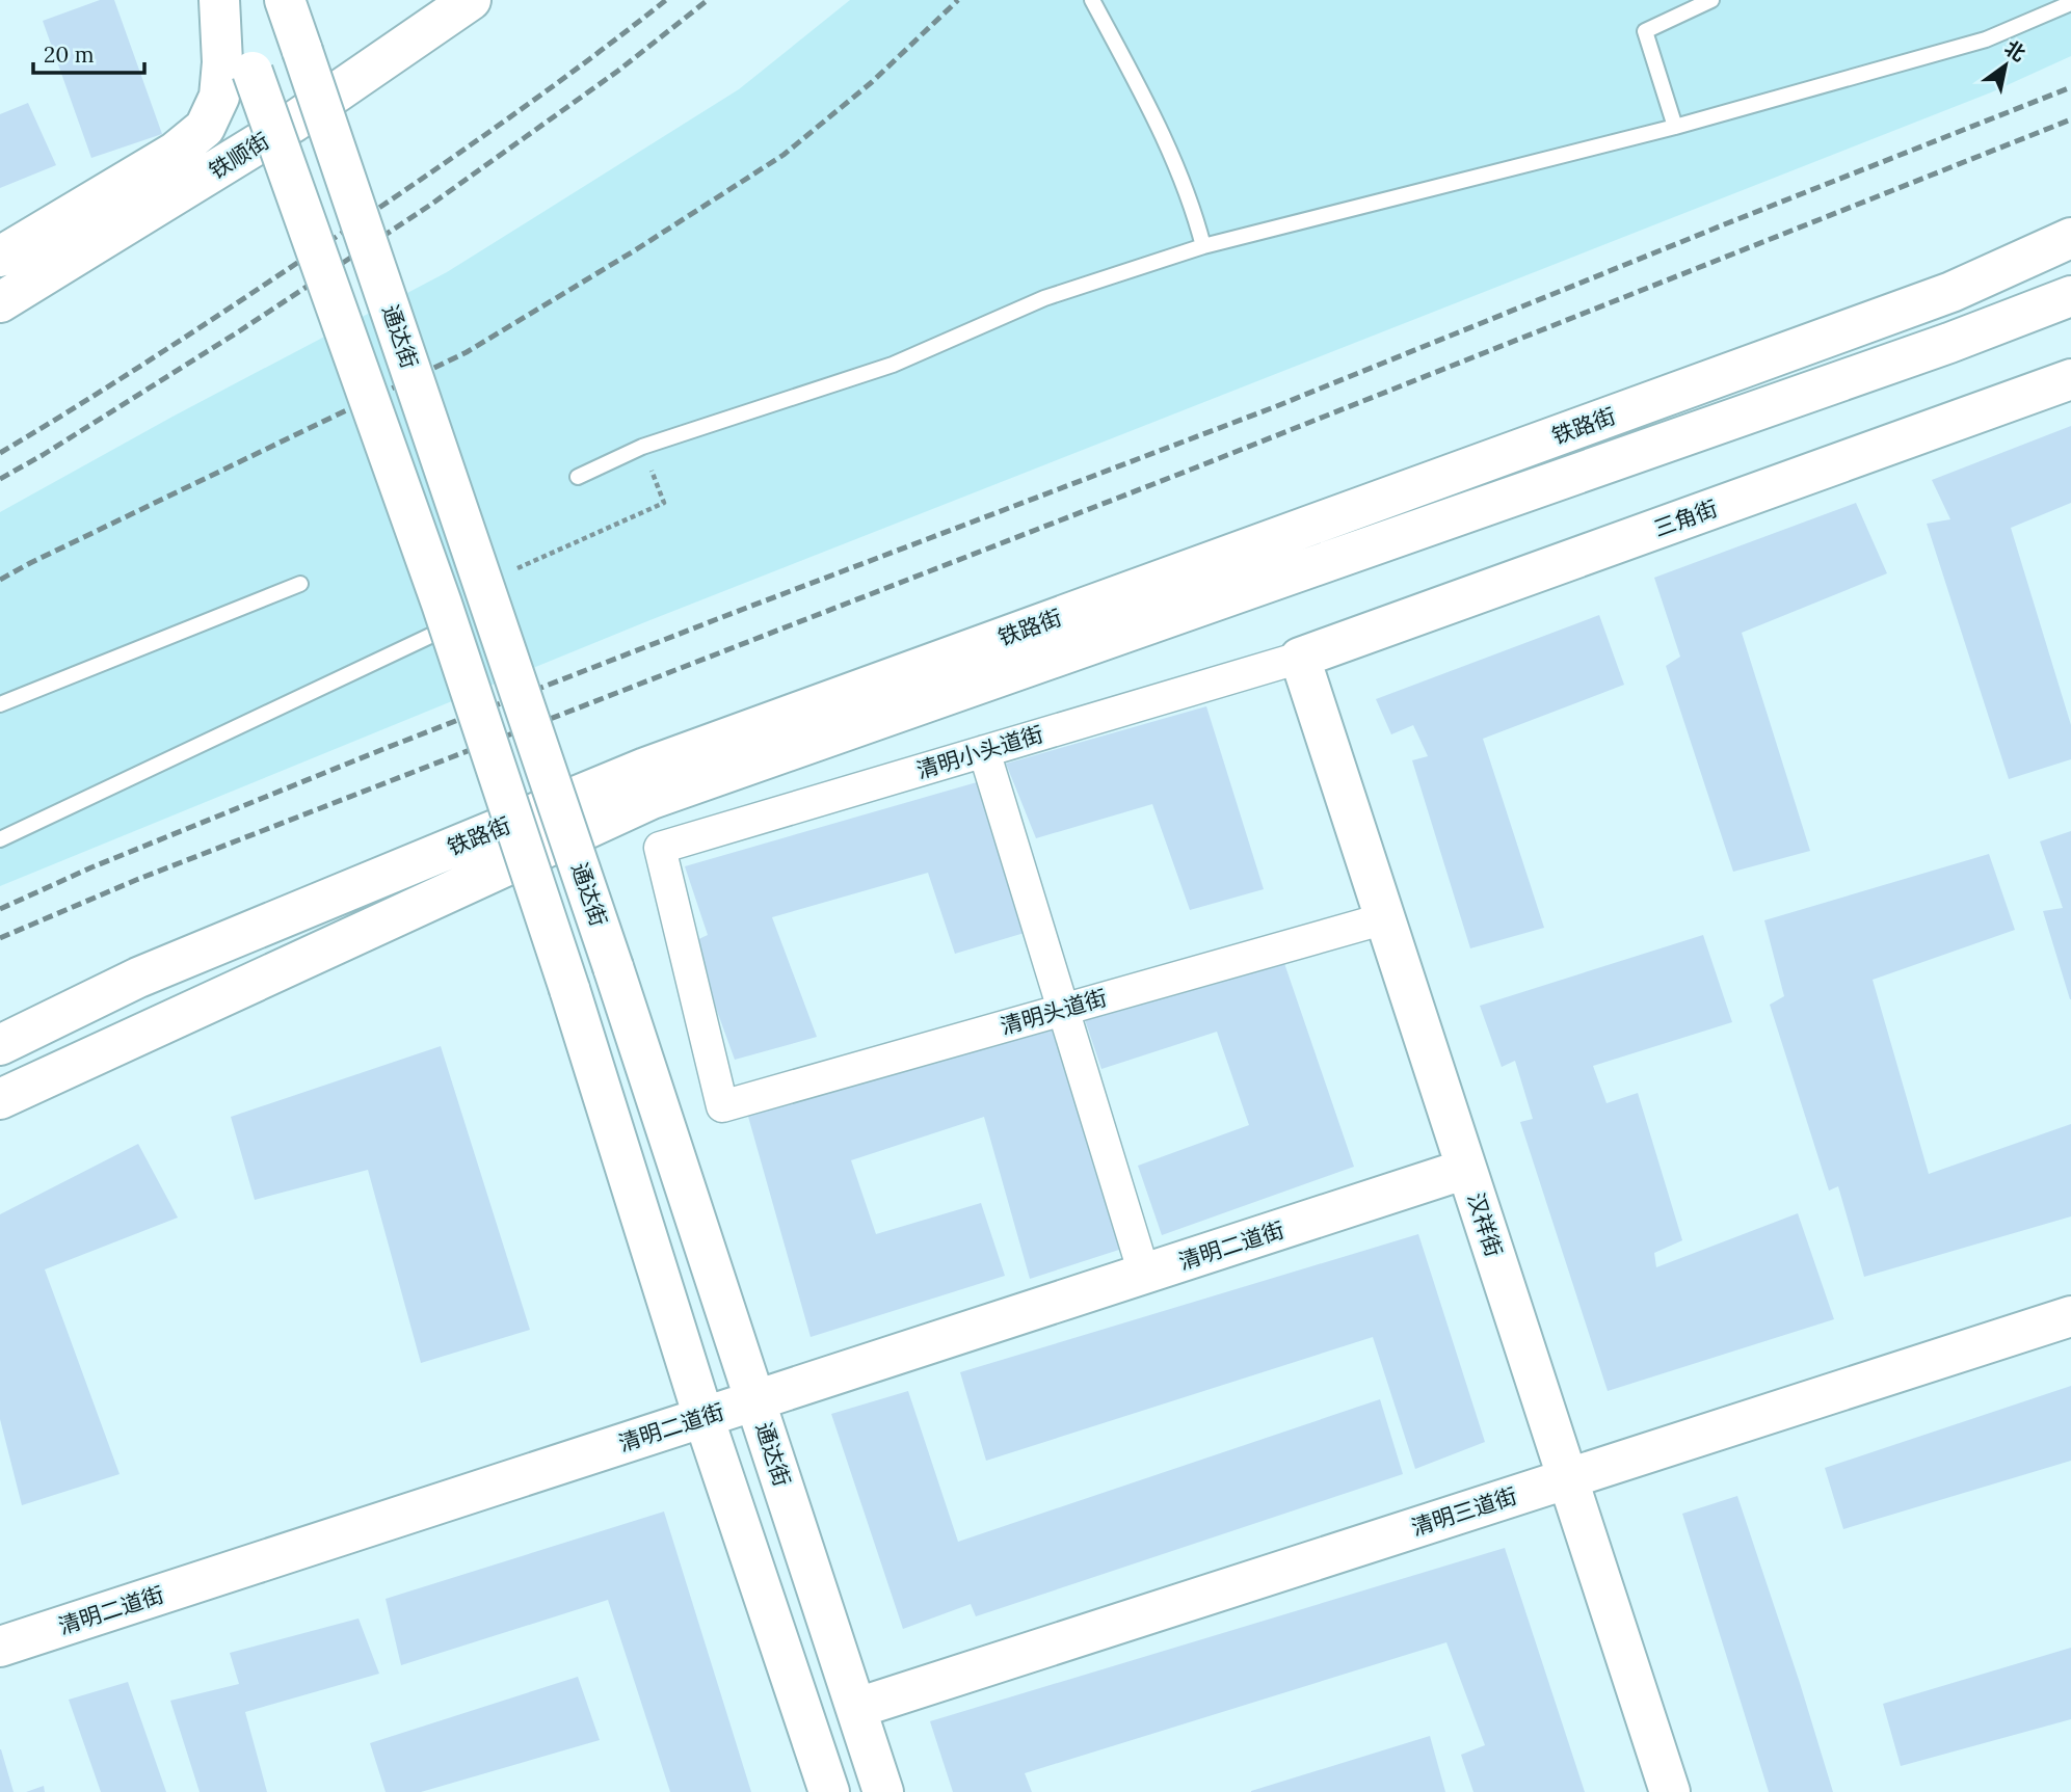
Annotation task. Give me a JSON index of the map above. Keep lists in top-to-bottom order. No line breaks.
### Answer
{"streets":{"main road":["铁顺街","通达街","铁路街","三角街","汉祥街","清明二道街","清明三道街"],"street":["清明小头道街","清明头道街"]},"crossings":[["通达街","清明二道街"],["通达街","清明三道街"],["三角街","清明小头道街"],["三角街","汉祥街"],["清明小头道街","清明头道街"],["清明小头道街","汉祥街"],["清明头道街","汉祥街"],["汉祥街","清明二道街"],["汉祥街","清明三道街"]],"scale_bar":"20 m","north":"top right"}
